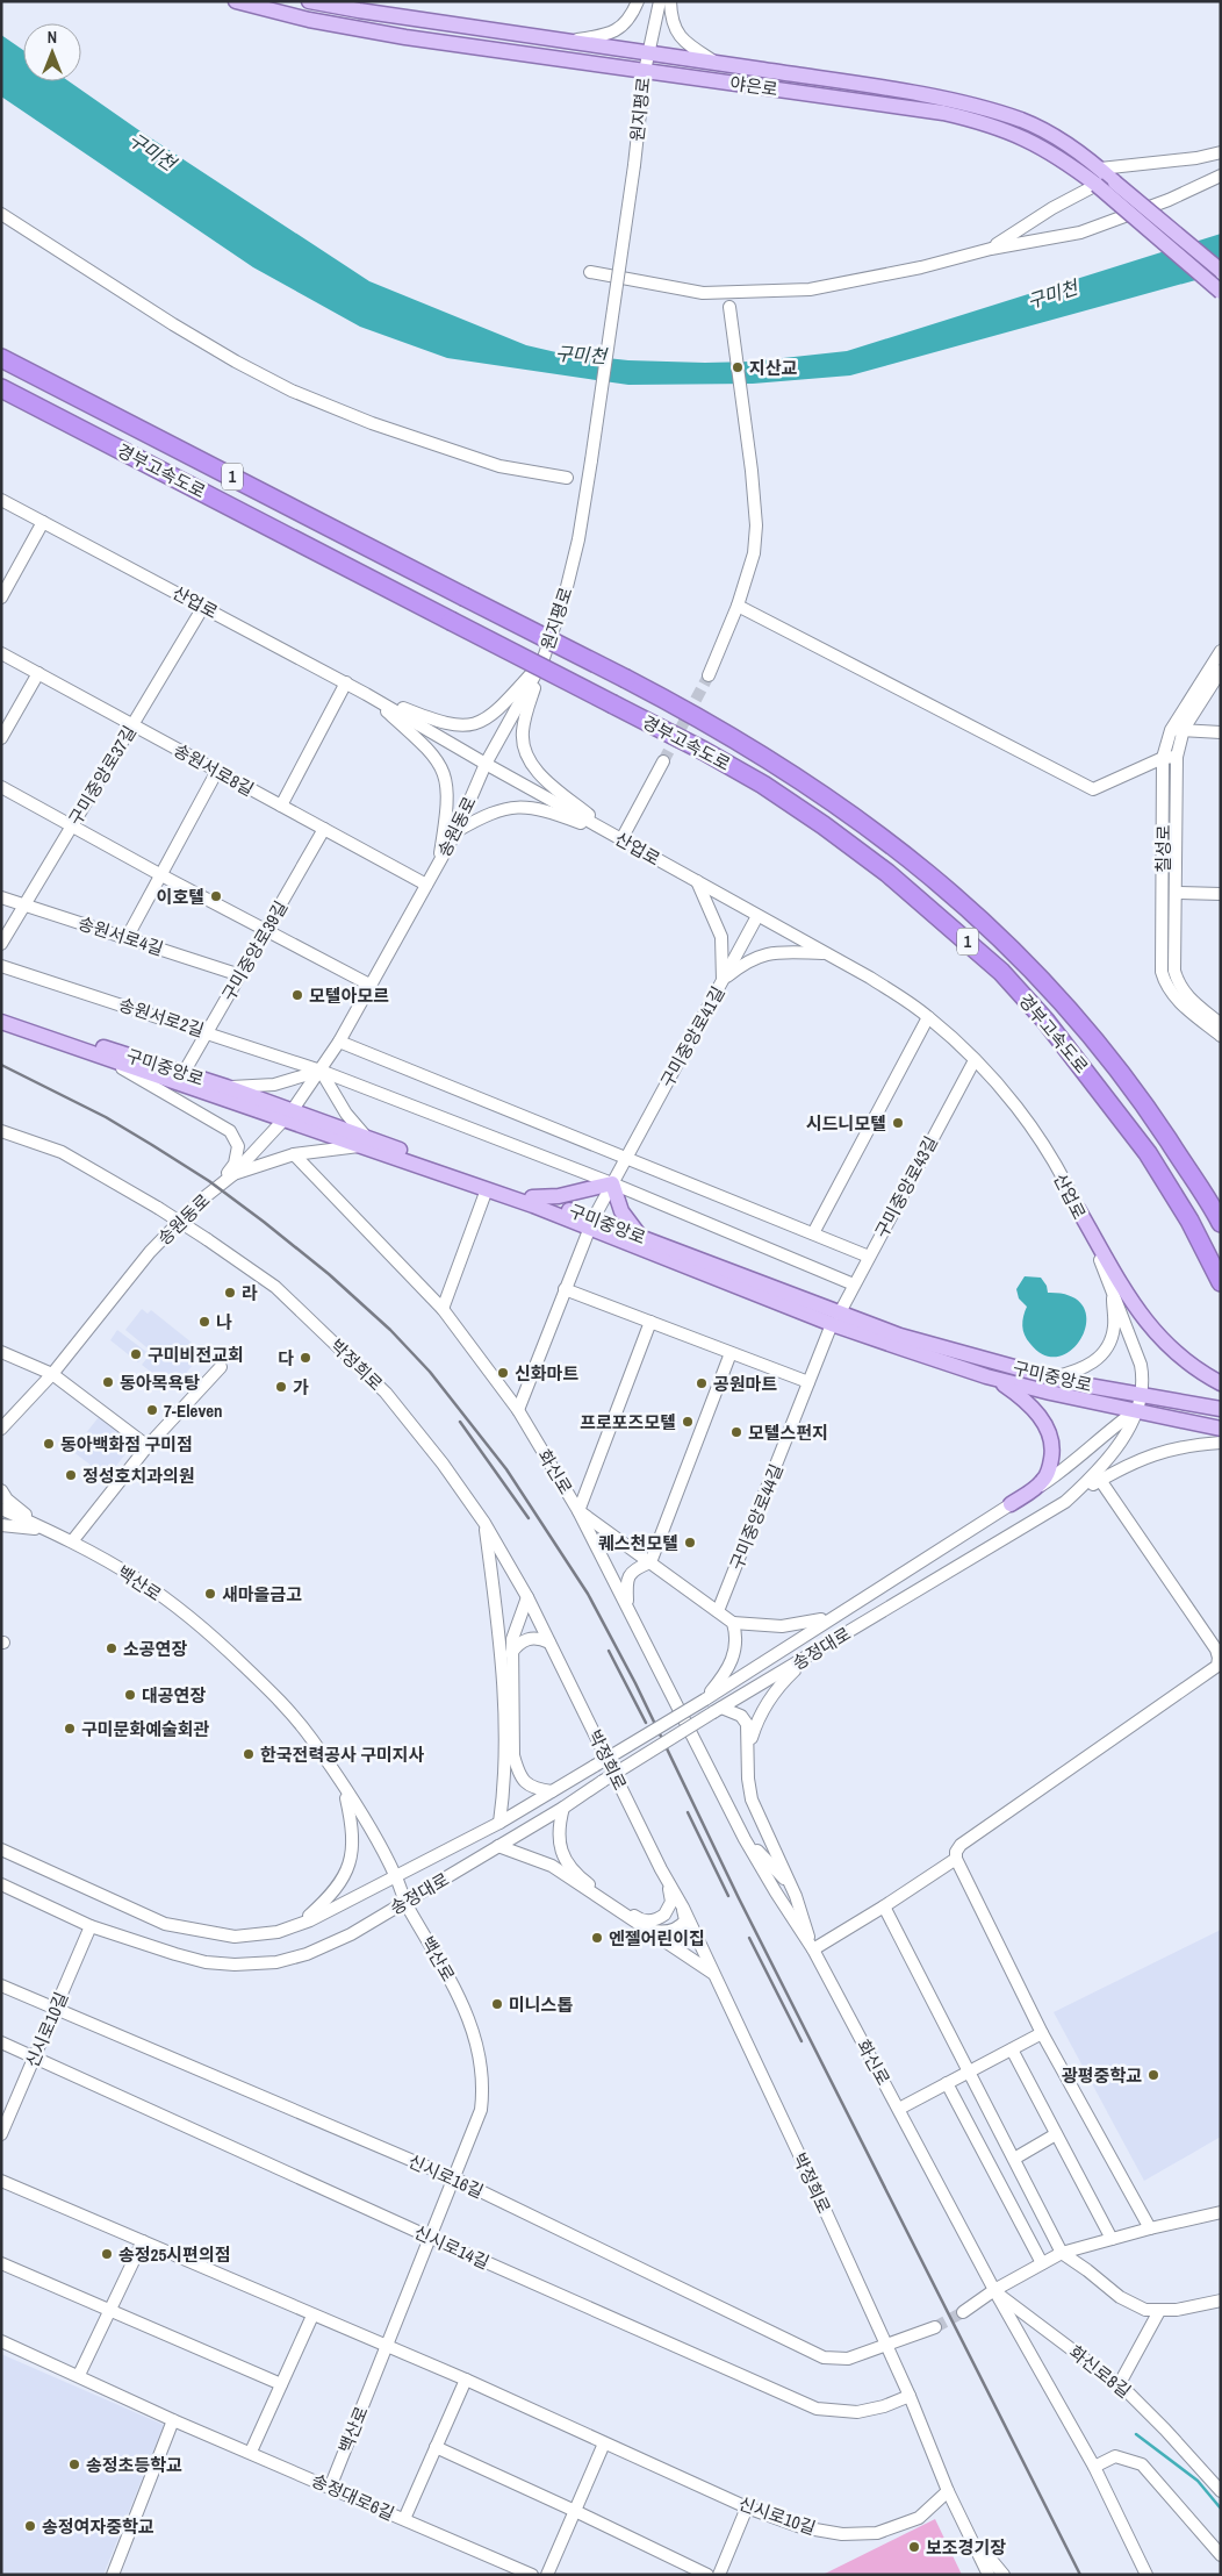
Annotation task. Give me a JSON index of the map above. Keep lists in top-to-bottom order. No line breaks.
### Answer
{"streets":{"highway":["경부고속도로","1"],"main road":["야은로","구미중앙로"],"street":["원지평로","산업로","송원서로8길","구미중앙로37길","송원동로","칠성로","송원서로4길","구미중앙로39길","송원서로2길","구미중앙로41길","구미중앙로43길","박정희로","화신로","구미중앙로44길","백산로","송정대로","신시로10길","신시로16길","신시로14길","화신로8길","송정대로6길"]},"crossings":[["야은로","원지평로"],["원지평로","산업로"],["원지평로","송원동로"],["산업로","구미중앙로37길"],["산업로","송원동로"],["산업로","구미중앙로41길"],["산업로","구미중앙로"],["산업로","구미중앙로43길"],["산업로","송정대로"],["송원서로8길","구미중앙로37길"],["송원서로8길","송원동로"],["송원서로8길","구미중앙로39길"],["구미중앙로37길","송원서로4길"],["송원동로","송원서로2길"],["송원동로","구미중앙로"],["송원서로4길","구미중앙로39길"],["구미중앙로39길","송원서로2길"],["구미중앙로39길","구미중앙로"],["구미중앙로41길","구미중앙로"],["구미중앙로41길","화신로"],["구미중앙로","구미중앙로43길"],["구미중앙로","구미중앙로44길"],["구미중앙로","송정대로"],["구미중앙로43길","구미중앙로44길"],["박정희로","신시로10길"],["박정희로","신시로16길"],["박정희로","신시로14길"],["화신로","화신로8길"],["백산로","송정대로"],["백산로","신시로10길"],["백산로","신시로16길"],["백산로","신시로14길"],["백산로","송정대로6길"],["송정대로","신시로10길"],["신시로10길","신시로16길"],["신시로10길","신시로14길"]],"water":["구미천"],"places":["지산교","이호텔","모텔아모르","시드니모텔","라","나","구미비전교회","다","신화마트","동아목욕탕","공원마트","가","7-Eleven","프로포즈모텔","모텔스펀지","동아백화점 구미점","정성호치과의원","퀘스천모텔","새마을금고","소공연장","대공연장","구미문화예술회관","한국전력공사 구미지사","엔젤어린이집","미니스톱","광평중학교","송정25시편의점","송정초등학교","송정여자중학교","보조경기장"],"north":"top"}
